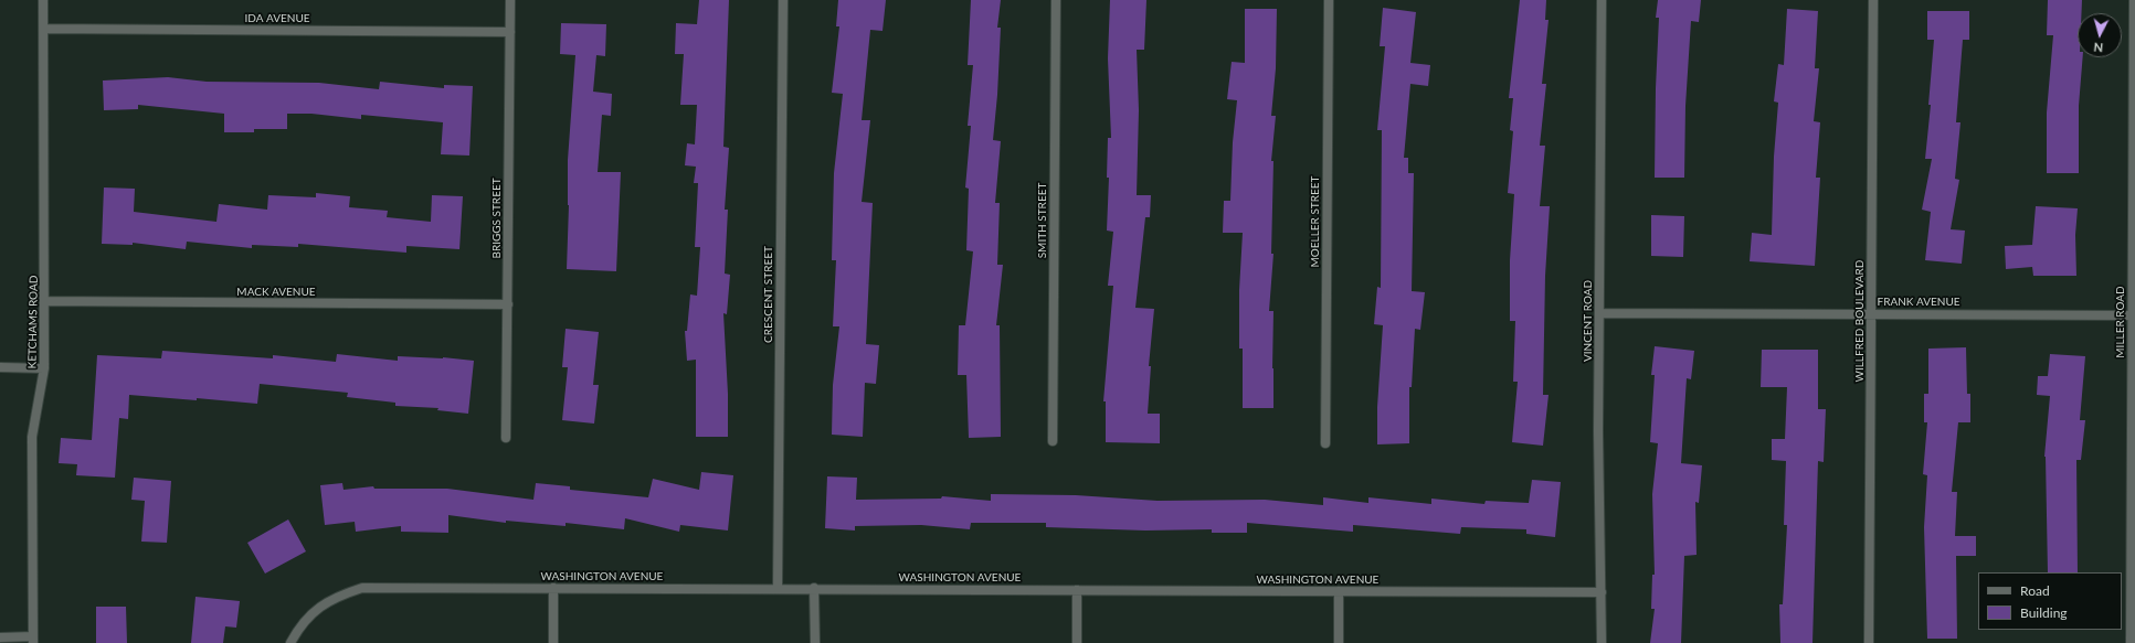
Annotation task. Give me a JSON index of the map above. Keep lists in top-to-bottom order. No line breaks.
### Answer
{"streets":{"street":["IDA AVENUE","BRIGGS STREET","SMITH STREET","MOELLER STREET","MACK AVENUE","CRESCENT STREET","FRANK AVENUE","VINCENT ROAD","WILLFRED BOULEVARD","KETCHAMS ROAD","MILLER ROAD","WASHINGTON AVENUE"]},"crossings":[["IDA AVENUE","BRIGGS STREET"],["IDA AVENUE","KETCHAMS ROAD"],["BRIGGS STREET","MACK AVENUE"],["MACK AVENUE","KETCHAMS ROAD"],["CRESCENT STREET","WASHINGTON AVENUE"],["FRANK AVENUE","VINCENT ROAD"],["FRANK AVENUE","WILLFRED BOULEVARD"],["FRANK AVENUE","MILLER ROAD"],["VINCENT ROAD","WASHINGTON AVENUE"]],"legend":["Road","Building"],"north":"bottom"}
